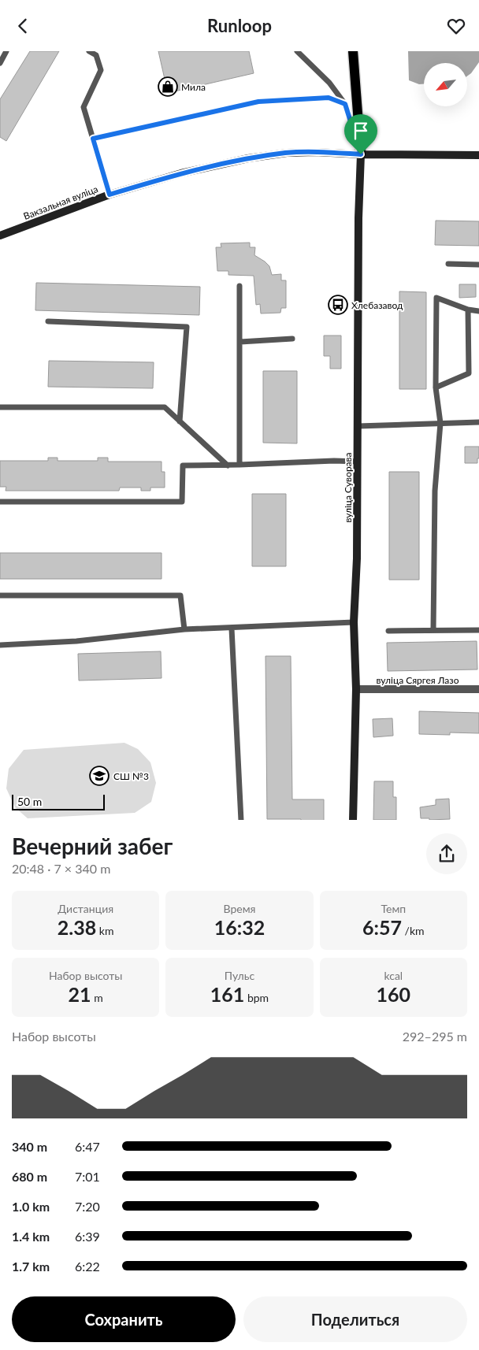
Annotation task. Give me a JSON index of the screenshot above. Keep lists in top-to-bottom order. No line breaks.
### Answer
{"streets":{"main road":["Вакзальная вуліца","вуліца Суворава"],"street":["вуліца Сяргея Лазо"]},"crossings":[["Вакзальная вуліца","вуліца Суворава"],["вуліца Суворава","вуліца Сяргея Лазо"]],"places":{"shop":["Мила"],"bus stop":["Хлебазавод"],"school or university":["СШ №3"]},"scale_bar":"50 m","north":"bottom left","page":{"header":"Runloop","scale":"50 m","heading":["Вечерний забег","20:48 · 7 × 340 m"],"stats":[["Дистанция","2.38 km"],["Время","16:32"],["Темп","6:57 /km"],["Набор высоты","21 m"],["Пульс","161 bpm"],["kcal","160"]],"chart":["Набор высоты","292–295 m"],"list":[{"name":"340 m","note":"6:47"},{"name":"680 m","note":"7:01"},{"name":"1.0 km","note":"7:20"},{"name":"1.4 km","note":"6:39"},{"name":"1.7 km","note":"6:22"}],"buttons":["Сохранить","Поделиться"]}}
